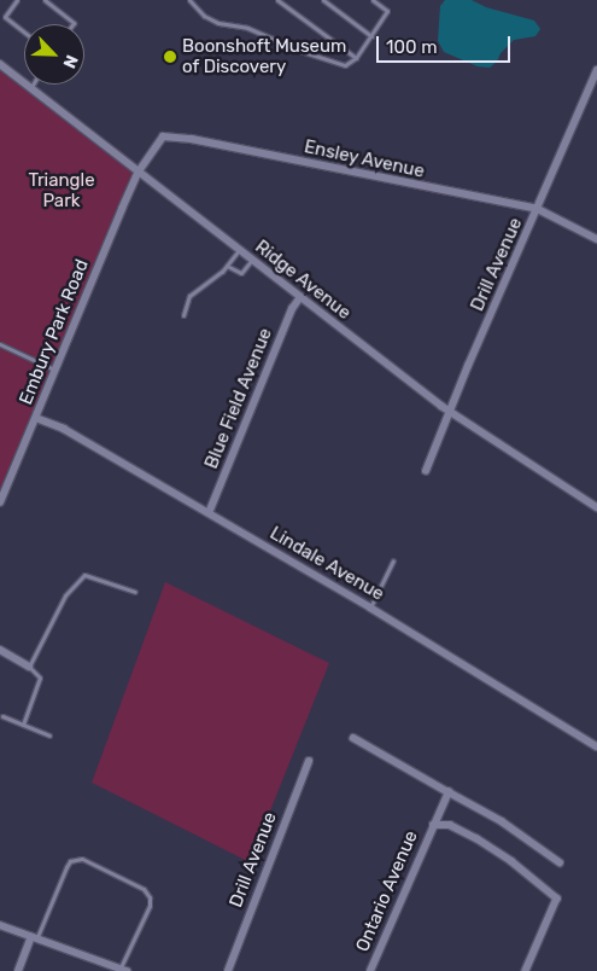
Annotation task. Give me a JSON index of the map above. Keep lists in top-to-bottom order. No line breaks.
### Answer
{"streets":{"street":["Ensley Avenue","Drill Avenue","Ridge Avenue","Embury Park Road","Blue Field Avenue","Lindale Avenue","Ontario Avenue"]},"crossings":[["Ensley Avenue","Drill Avenue"],["Ensley Avenue","Ridge Avenue"],["Ensley Avenue","Embury Park Road"],["Drill Avenue","Ridge Avenue"],["Ridge Avenue","Embury Park Road"],["Ridge Avenue","Blue Field Avenue"],["Embury Park Road","Lindale Avenue"],["Blue Field Avenue","Lindale Avenue"]],"parks":["Triangle Park"],"places":["Boonshoft Museum of Discovery"],"scale_bar":"100 m","north":"bottom right"}
